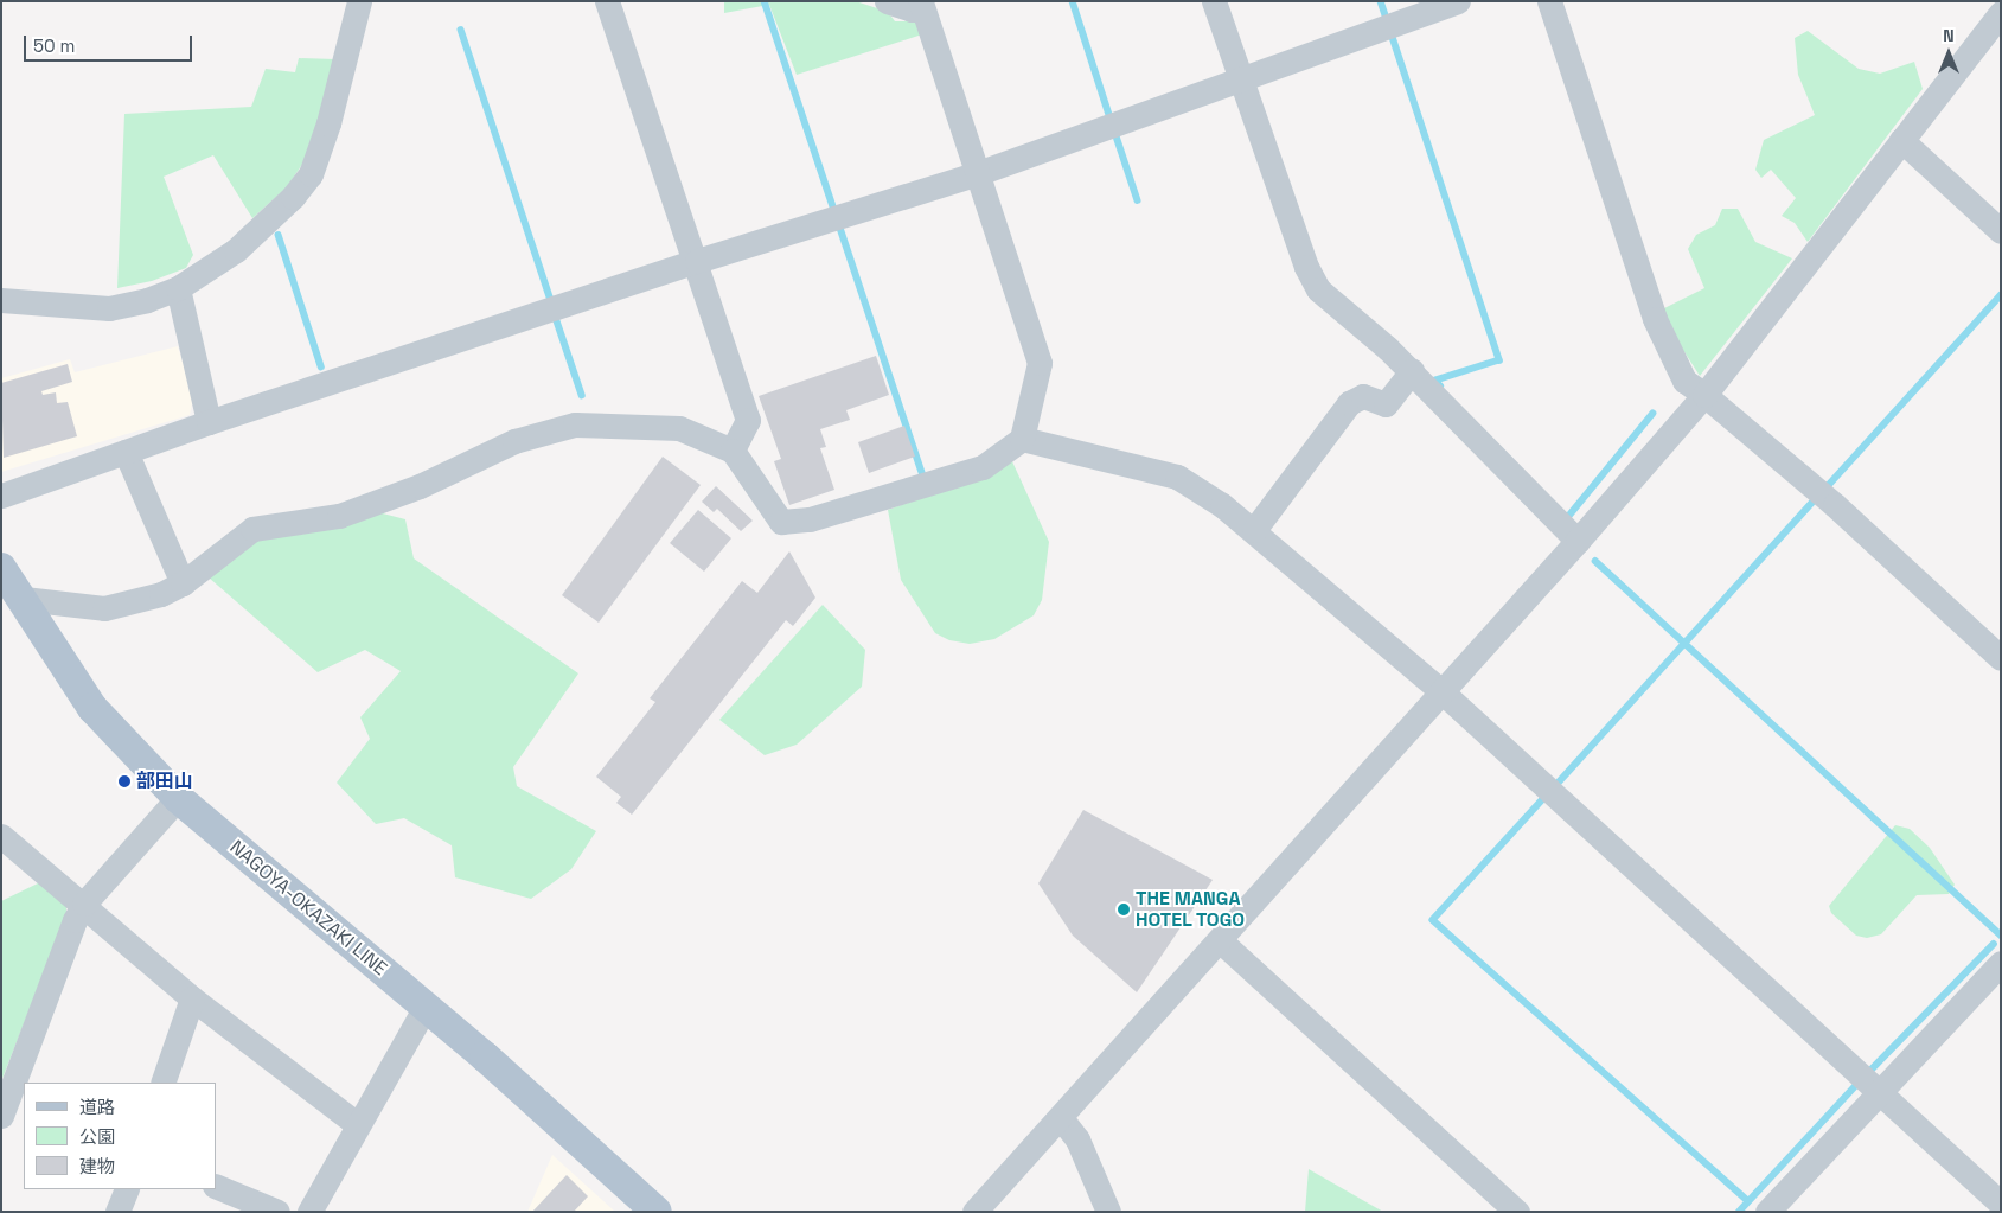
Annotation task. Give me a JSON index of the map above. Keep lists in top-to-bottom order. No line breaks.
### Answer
{"streets":{"main road":["NAGOYA-OKAZAKI LINE"]},"places":["部田山","THE MANGA HOTEL TOGO"],"legend":["道路","公園","建物"],"scale_bar":"50 m","north":"top"}
